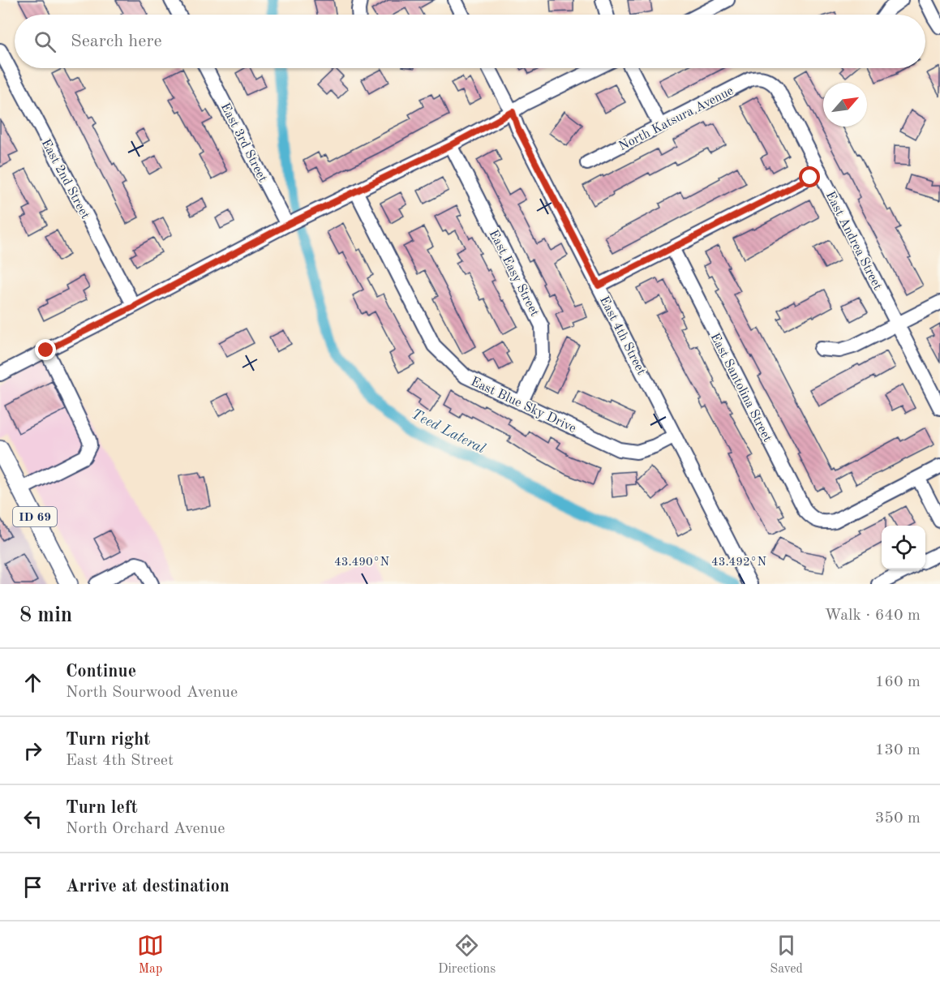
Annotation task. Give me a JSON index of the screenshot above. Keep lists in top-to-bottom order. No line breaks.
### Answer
{"streets":{"main road":["ID 69"],"street":["North Katsura Avenue","East 3rd Street","East 2nd Street","East Andrea Street","East Easy Street","East 4th Street","East Santolina Street","East Blue Sky Drive"]},"crossings":[["North Katsura Avenue","East Andrea Street"],["East Easy Street","East Blue Sky Drive"],["East 4th Street","East Blue Sky Drive"]],"water":["Teed Lateral"],"north":"top right","page":{"search":"Search here","heading":["8 min","Walk · 640 m"],"list":[["Continue","North Sourwood Avenue","160 m"],["Turn right","East 4th Street","130 m"],["Turn left","North Orchard Avenue","350 m"],"Arrive at destination"],"nav":["Map","Directions","Saved"]},"coordinates":["43.490°N","43.492°N"]}
